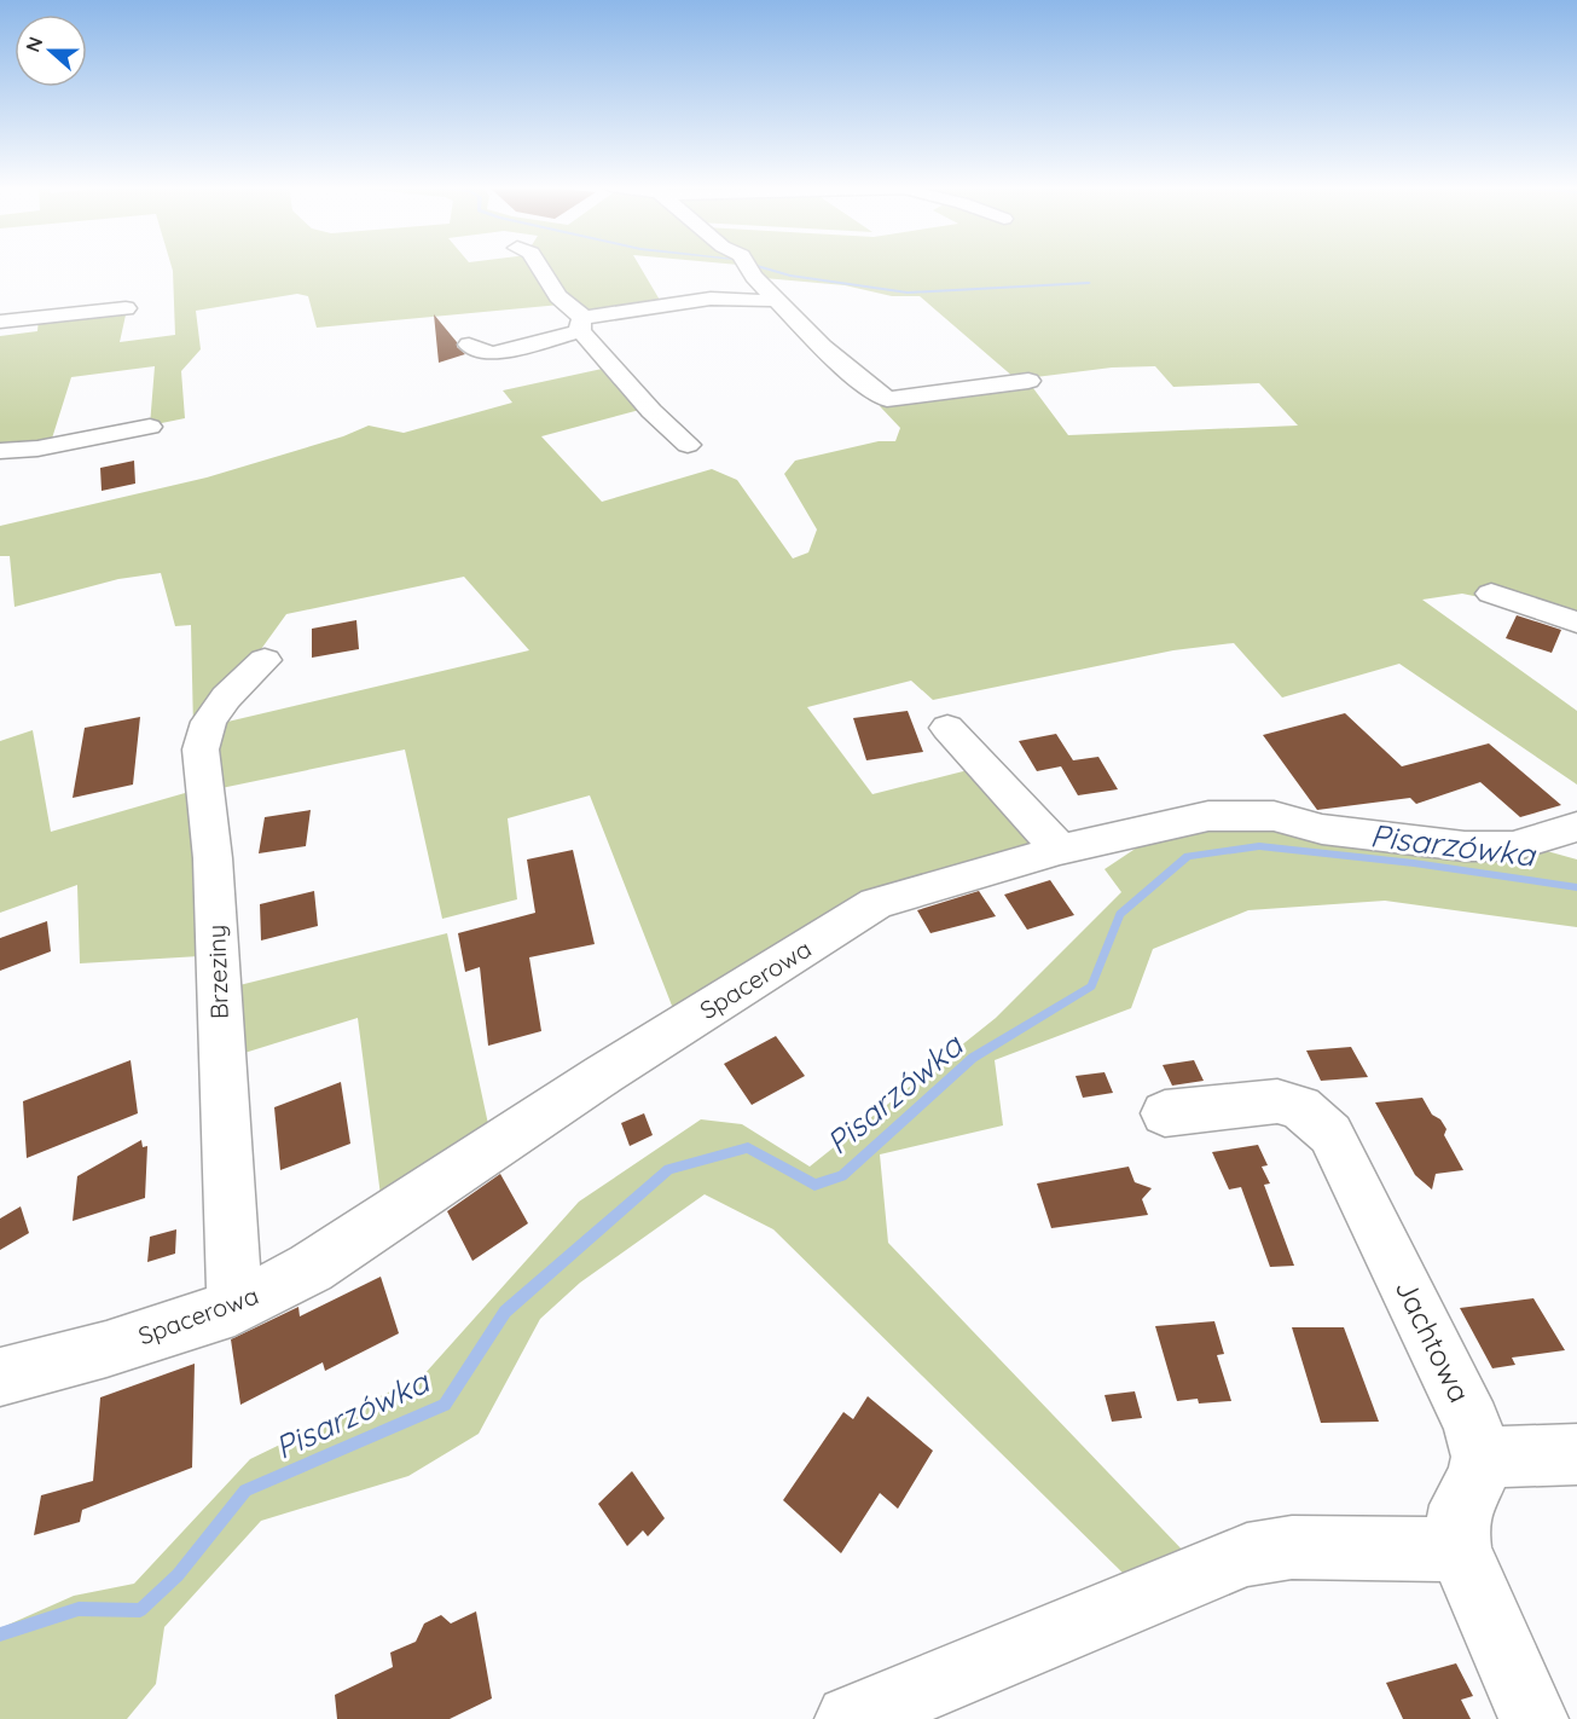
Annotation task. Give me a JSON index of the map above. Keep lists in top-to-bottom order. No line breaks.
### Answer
{"streets":{"street":["Brzeziny","Spacerowa","Jachtowa"]},"crossings":[["Brzeziny","Spacerowa"]],"water":["Pisarzówka"],"north":"left"}
